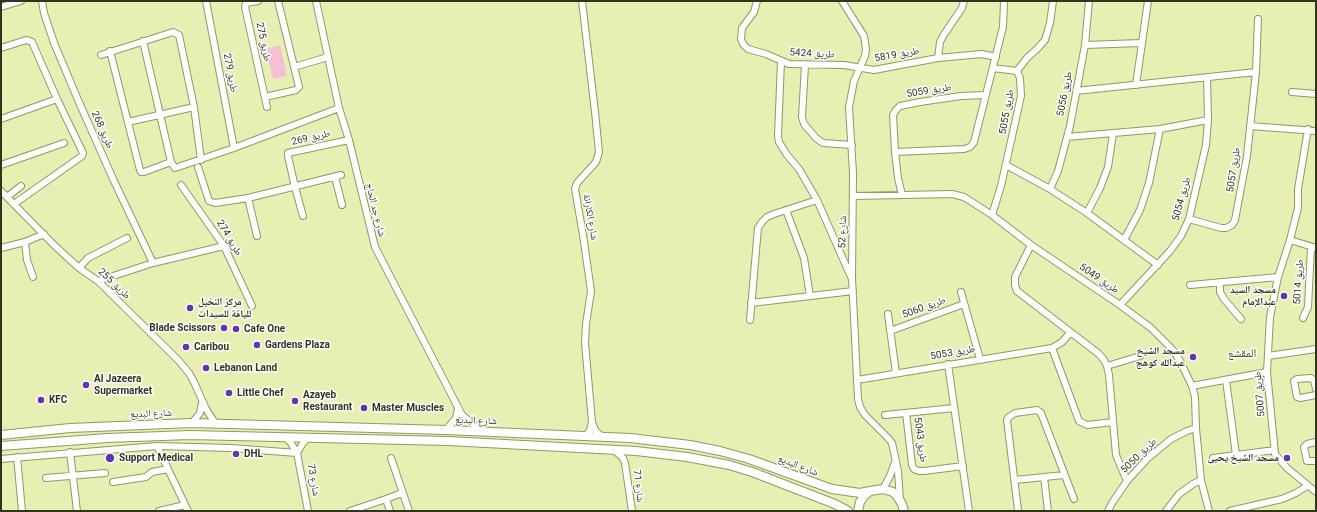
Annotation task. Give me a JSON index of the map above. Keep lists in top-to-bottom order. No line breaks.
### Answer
{"streets":{"main road":["شارع البديع"],"street":["طريق 275","طريق 5424","طريق 5819","طريق 279","طريق 5059","طريق 5056","طريق 5055","طريق 268","طريق 269","طريق 5057","طريق 5054","شارع جد الحاج","شارع الكارانة","شارع 52","طريق 274","طريق 5049","طريق 5014","طريق 255","طريق 5060","طريق 5053","طريق 5007","طريق 5043","طريق 5050","شارع 73","شارع 71"]},"crossings":[["طريق 5424","طريق 5819"],["طريق 5424","شارع 52"],["طريق 5819","شارع 52"],["طريق 5059","طريق 5049"],["طريق 5055","طريق 5049"],["طريق 269","شارع جد الحاج"],["طريق 5057","طريق 5054"],["طريق 5054","طريق 5049"],["شارع جد الحاج","شارع البديع"],["شارع الكارانة","شارع البديع"],["شارع 52","طريق 5049"],["شارع 52","طريق 5053"],["طريق 5049","طريق 5050"],["طريق 255","شارع البديع"],["طريق 5060","طريق 5053"]],"districts":["المقشع"],"places":["مسجد السيد عبدالإمام","مركز النخيل للياقة للسيدات","Blade Scissors","Cafe One","Gardens Plaza","Caribou","مسجد الشيخ عبدالله كوهج","Lebanon Land","Al Jazeera Supermarket","Little Chef","KFC","Azayeb Restaurant","Master Muscles","DHL","Support Medical","مسجد الشيخ يحيى"]}
